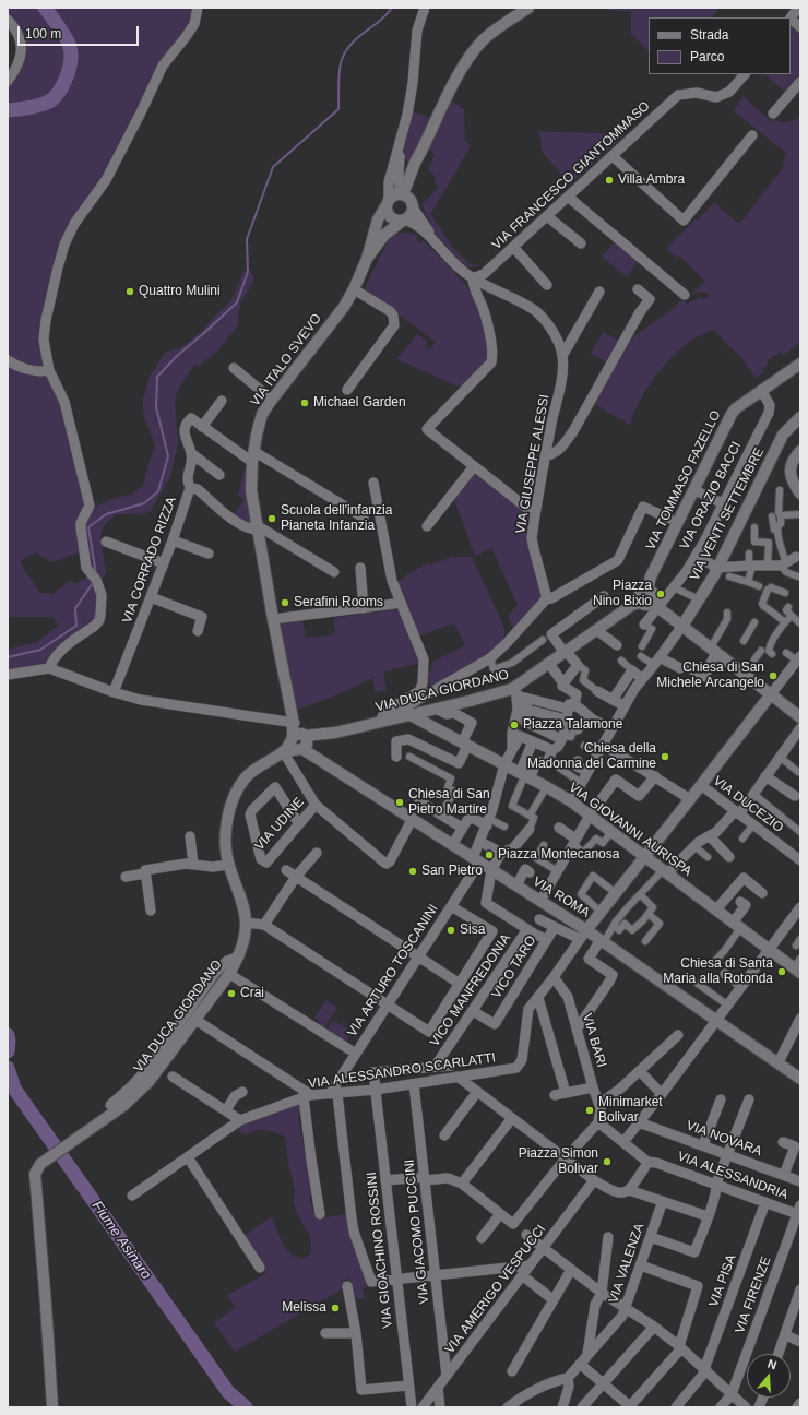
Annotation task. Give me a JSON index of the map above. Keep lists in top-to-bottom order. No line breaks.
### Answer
{"streets":{"main road":["VIA ITALO SVEVO","VIA TOMMASO FAZELLO","VIA VENTI SETTEMBRE","VIA DUCA GIORDANO","VIA GIOVANNI AURISPA","VIA ROMA"],"street":["VIA FRANCESCO GIANTOMMASO","VIA GIUSEPPE ALESSI","VIA ORAZIO BACCI","VIA CORRADO RIZZA","VIA DUCEZIO","VIA UDINE","VICO TARO","VIA ARTURO TOSCANINI","VICO MANFREDONIA","VIA BARI","VIA ALESSANDRO SCARLATTI","VIA NOVARA","VIA ALESSANDRIA","VIA GIACOMO PUCCINI","VIA GIOACHINO ROSSINI","VIA VALENZA","VIA PISA","VIA AMERIGO VESPUCCI","VIA FIRENZE"]},"crossings":[["VIA FRANCESCO GIANTOMMASO","VIA GIUSEPPE ALESSI"],["VIA ITALO SVEVO","VIA CORRADO RIZZA"],["VIA ITALO SVEVO","VIA DUCA GIORDANO"],["VIA TOMMASO FAZELLO","VIA ORAZIO BACCI"],["VIA TOMMASO FAZELLO","VIA DUCA GIORDANO"],["VIA ORAZIO BACCI","VIA DUCA GIORDANO"],["VIA DUCA GIORDANO","VIA GIOVANNI AURISPA"],["VIA GIOVANNI AURISPA","VIA ARTURO TOSCANINI"],["VIA ROMA","VIA ARTURO TOSCANINI"],["VIA ROMA","VIA ALESSANDRO SCARLATTI"],["VICO TARO","VICO MANFREDONIA"],["VIA ARTURO TOSCANINI","VIA ALESSANDRO SCARLATTI"],["VICO MANFREDONIA","VIA GIOACHINO ROSSINI"],["VIA BARI","VIA ALESSANDRO SCARLATTI"],["VIA BARI","VIA ALESSANDRIA"],["VIA ALESSANDRO SCARLATTI","VIA GIACOMO PUCCINI"],["VIA ALESSANDRO SCARLATTI","VIA GIOACHINO ROSSINI"],["VIA ALESSANDRIA","VIA PISA"],["VIA ALESSANDRIA","VIA FIRENZE"],["VIA GIACOMO PUCCINI","VIA AMERIGO VESPUCCI"]],"water":["Fiume Asinaro"],"places":["Villa Ambra","Quattro Mulini","Michael Garden","Scuola dell'infanzia Pianeta Infanzia","Piazza Nino Bixio","Serafini Rooms","Chiesa di San Michele Arcangelo","Piazza Talamone","Chiesa della Madonna del Carmine","Chiesa di San Pietro Martire","Piazza Montecanosa","San Pietro","Sisa","Chiesa di Santa Maria alla Rotonda","Crai","Minimarket Bolivar","Piazza Simon Bolivar","Melissa"],"legend":["Strada","Parco"],"scale_bar":"100 m","north":"top"}
